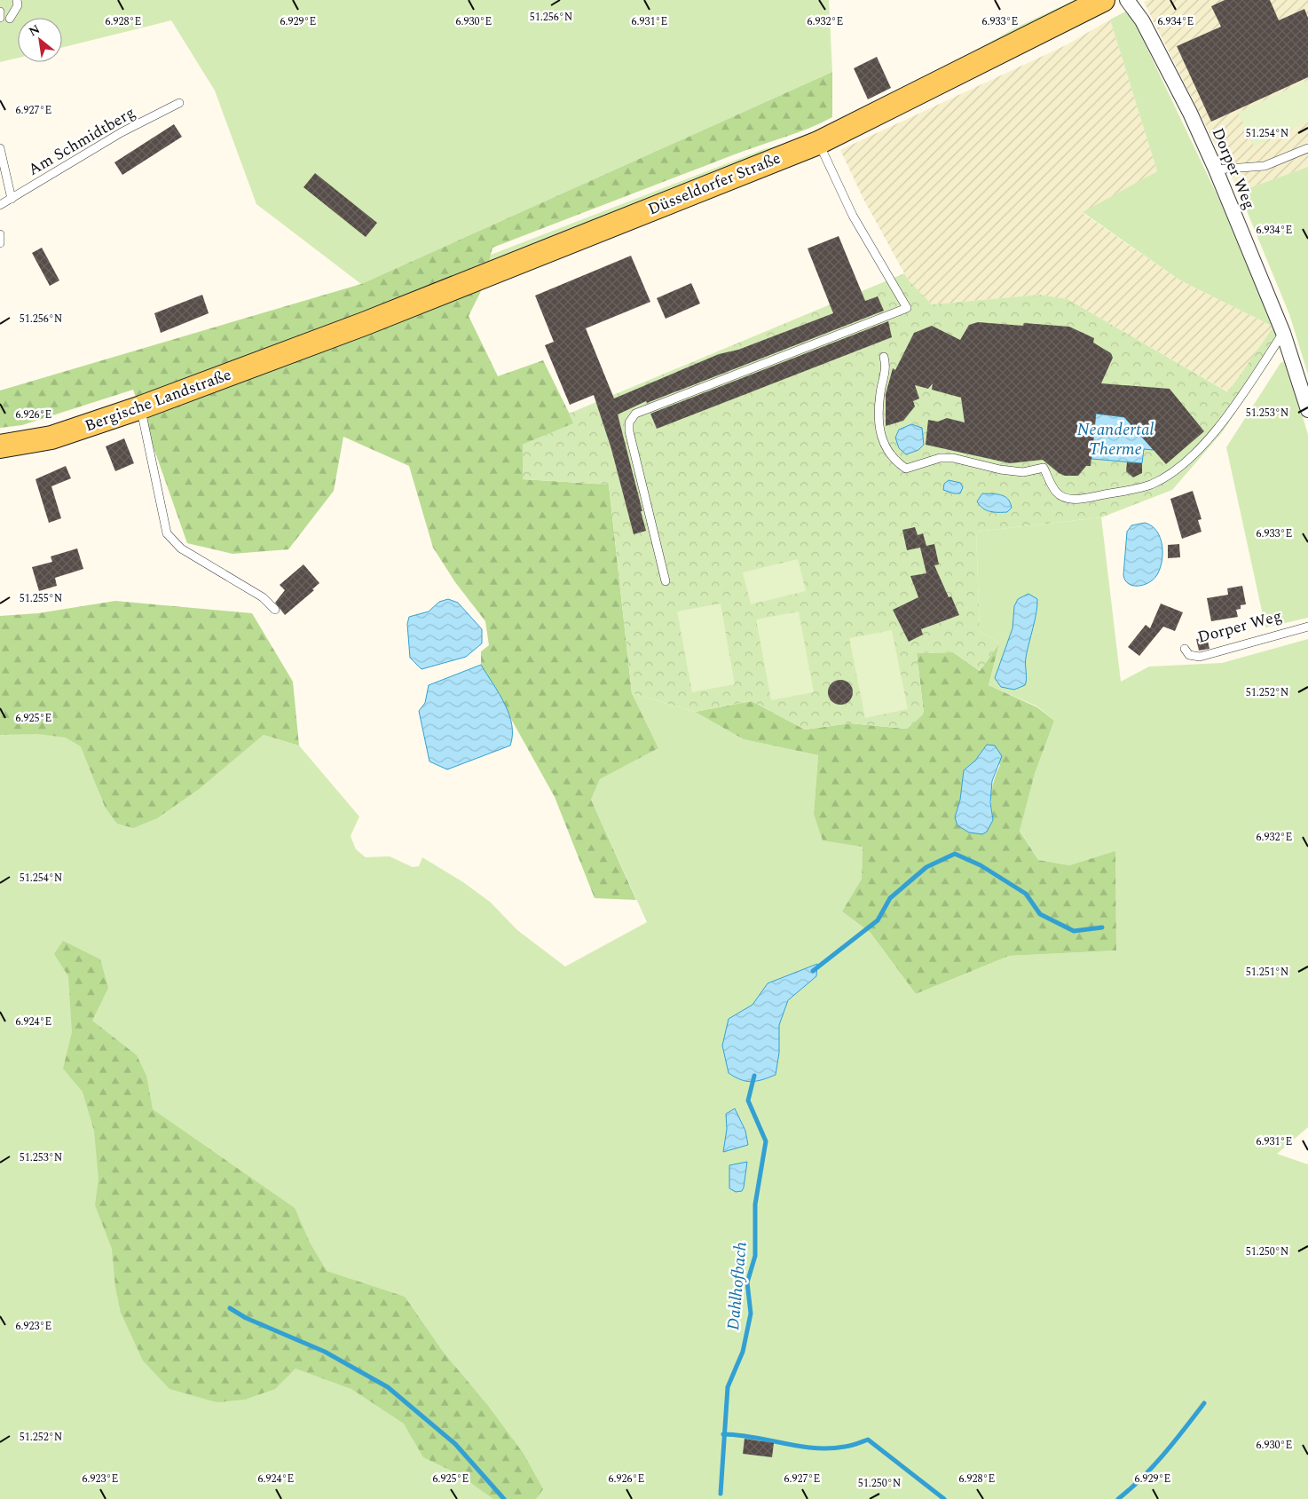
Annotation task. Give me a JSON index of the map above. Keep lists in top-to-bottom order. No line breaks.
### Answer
{"streets":{"main road":["Düsseldorfer Straße","Bergische Landstraße"],"street":["Dorper Weg"],"lane":["Am Schmidtberg"]},"crossings":[["Düsseldorfer Straße","Bergische Landstraße"]],"water":["Neandertal Therme","Dahlhofbach"],"north":"top left","coordinates":["51.256°N","6.928°E","6.929°E","6.930°E","6.933°E","6.931°E","6.932°E","6.934°E","6.927°E","51.254°N","51.253°N","6.926°E","51.255°N","51.252°N","6.925°E","51.251°N","6.924°E","51.250°N","6.923°E"]}
